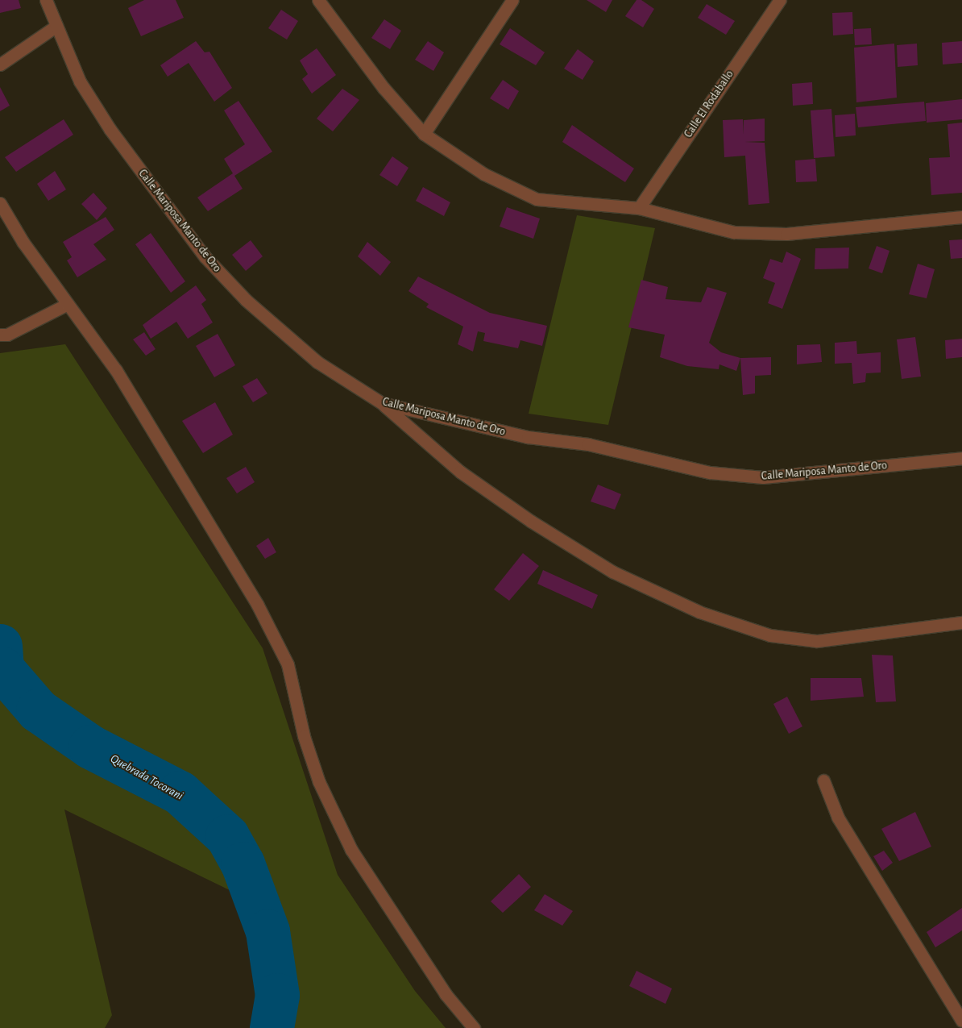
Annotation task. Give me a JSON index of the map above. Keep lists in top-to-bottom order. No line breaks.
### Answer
{"streets":{"street":["Calle El Rodaballo","Calle Mariposa Manto de Oro"]},"water":["Quebrada Tocorani"]}
